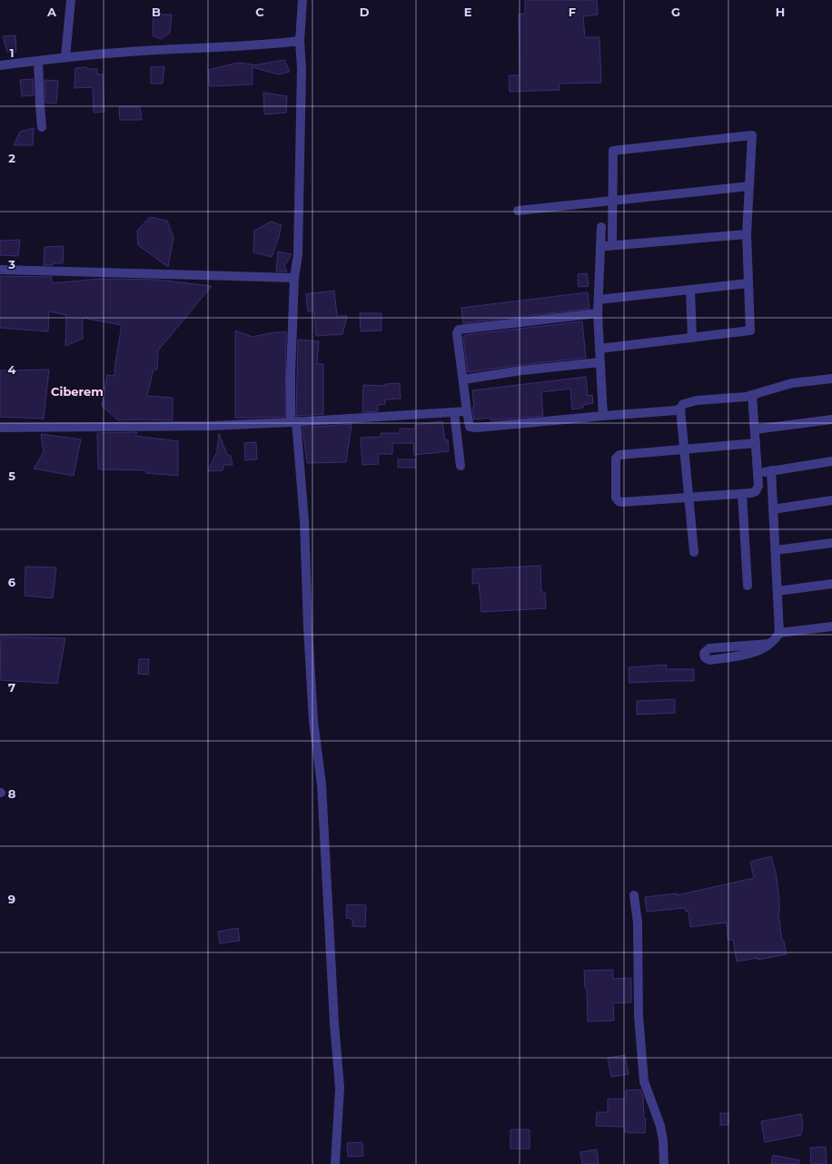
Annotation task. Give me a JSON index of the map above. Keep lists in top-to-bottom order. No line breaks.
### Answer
{"districts":["Ciberem"],"grid":{"columns":["A","B","C","D","E","F","G","H"],"rows":["1","2","3","4","5","6","7","8","9"]}}
